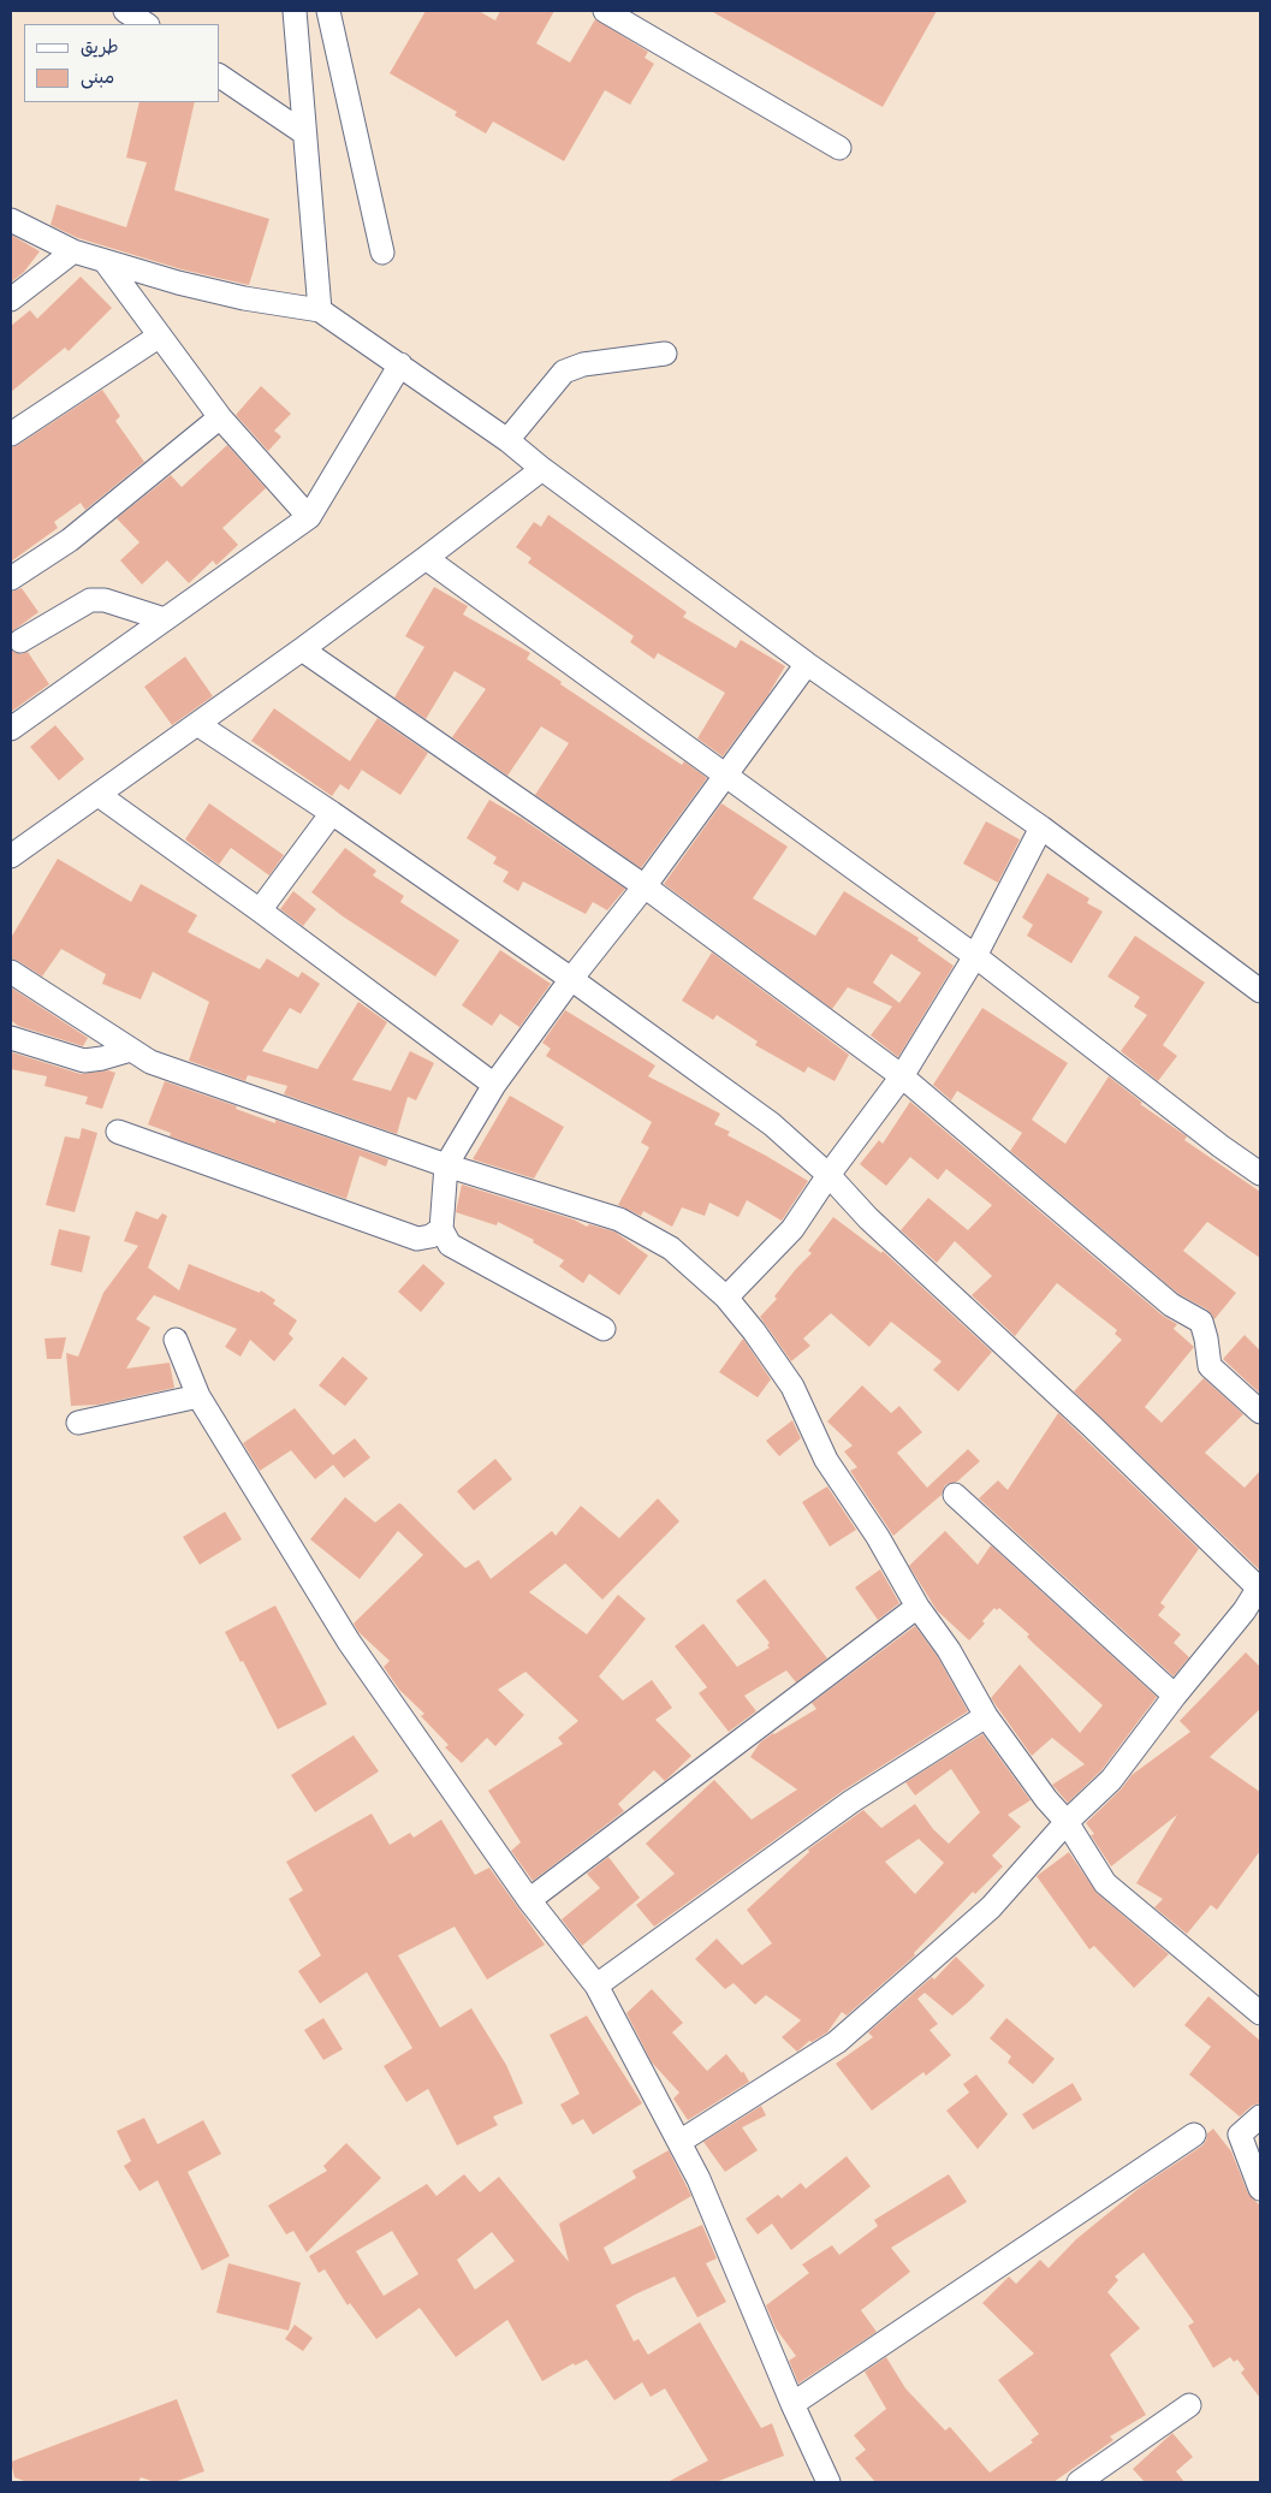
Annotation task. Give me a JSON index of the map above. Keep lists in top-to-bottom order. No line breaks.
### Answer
{"legend":["طريق","مبنى"]}
